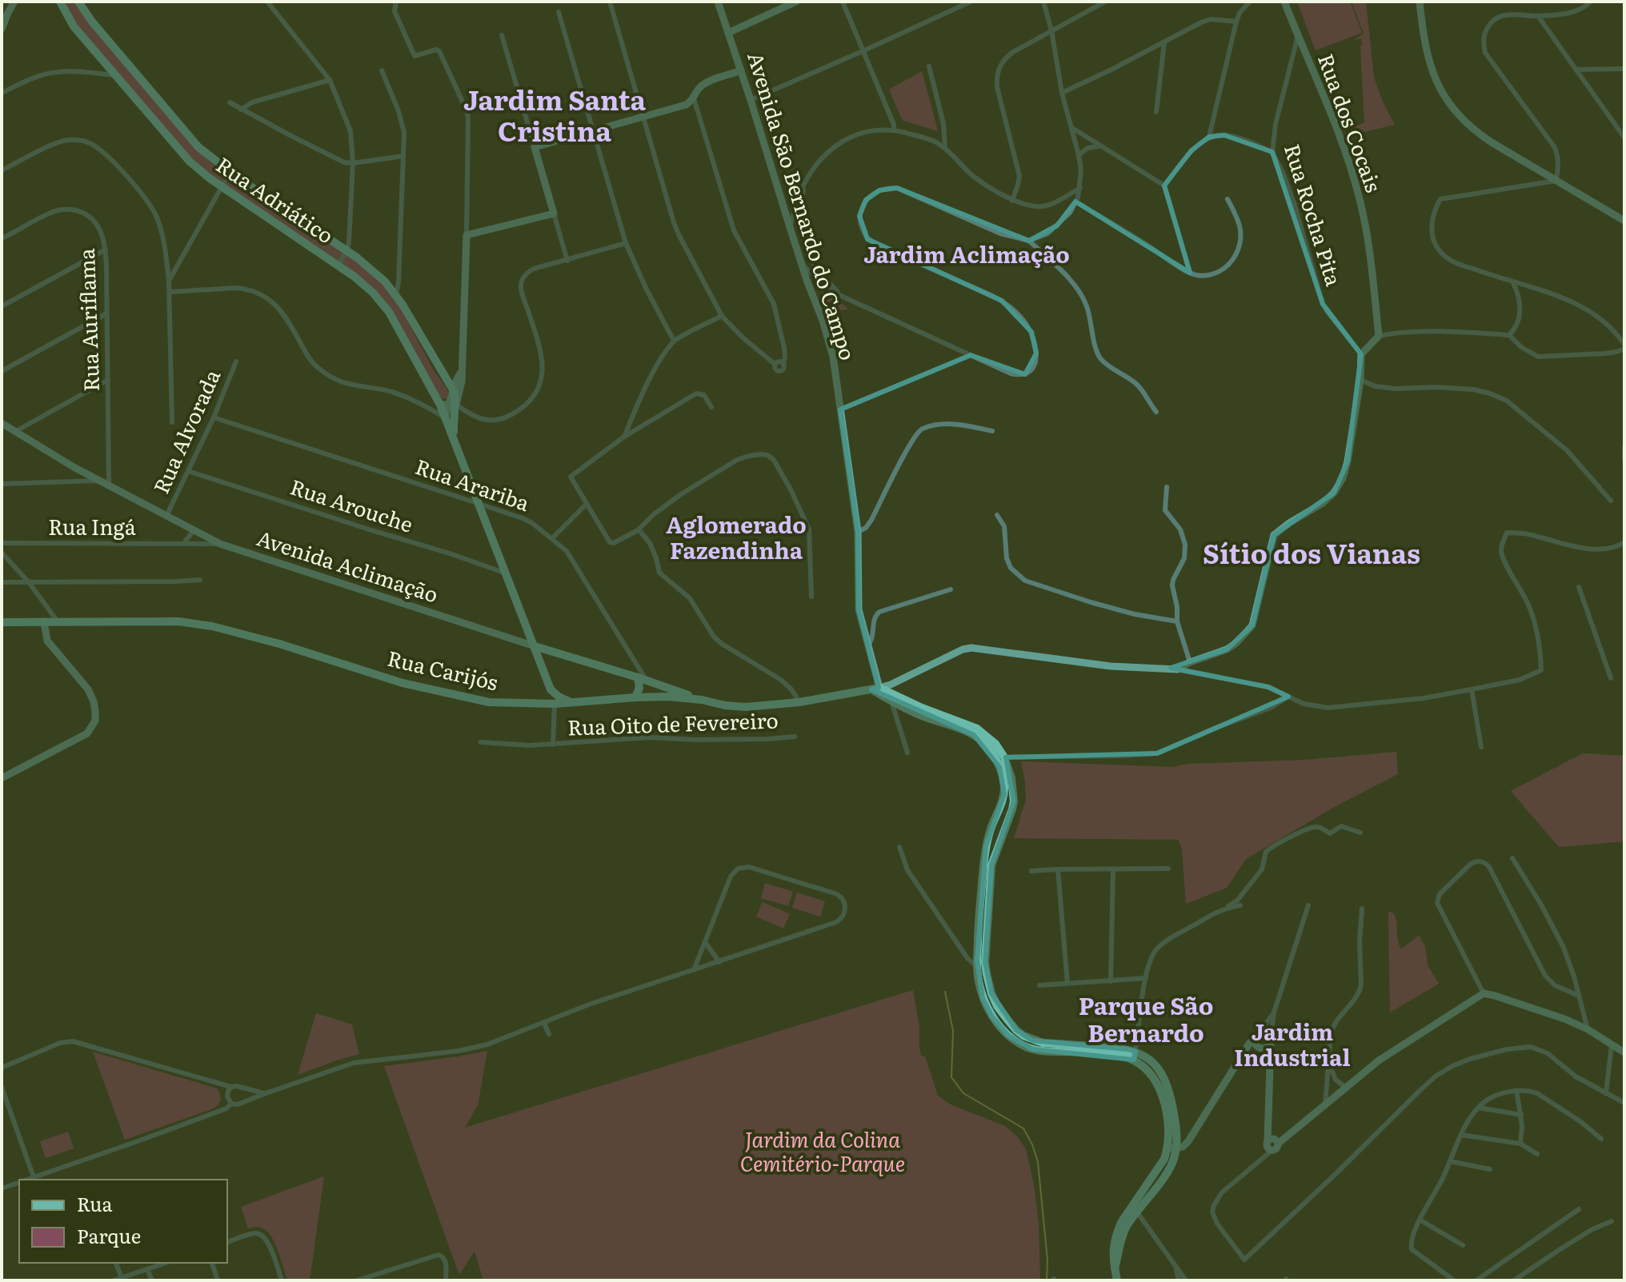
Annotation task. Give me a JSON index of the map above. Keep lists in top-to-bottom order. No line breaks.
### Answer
{"streets":{"main road":["Rua Adriático","Avenida Aclimação","Rua Carijós"],"street":["Rua dos Cocais","Avenida São Bernardo do Campo","Rua Rocha Pita","Rua Auriflama","Rua Alvorada","Rua Arariba","Rua Arouche","Rua Ingá","Rua Oito de Fevereiro"]},"crossings":[["Rua dos Cocais","Rua Rocha Pita"],["Rua Adriático","Rua Arariba"],["Rua Adriático","Rua Arouche"],["Rua Adriático","Avenida Aclimação"],["Avenida São Bernardo do Campo","Rua Carijós"],["Rua Auriflama","Avenida Aclimação"],["Rua Alvorada","Rua Arariba"],["Rua Alvorada","Rua Arouche"],["Rua Alvorada","Avenida Aclimação"],["Rua Arariba","Avenida Aclimação"],["Rua Ingá","Avenida Aclimação"],["Avenida Aclimação","Rua Carijós"],["Rua Carijós","Rua Oito de Fevereiro"]],"districts":["Jardim Santa Cristina","Jardim Aclimação","Aglomerado Fazendinha","Sítio dos Vianas","Parque São Bernardo","Jardim Industrial"],"parks":["Jardim da Colina Cemitério-Parque"],"legend":["Rua","Parque"]}
